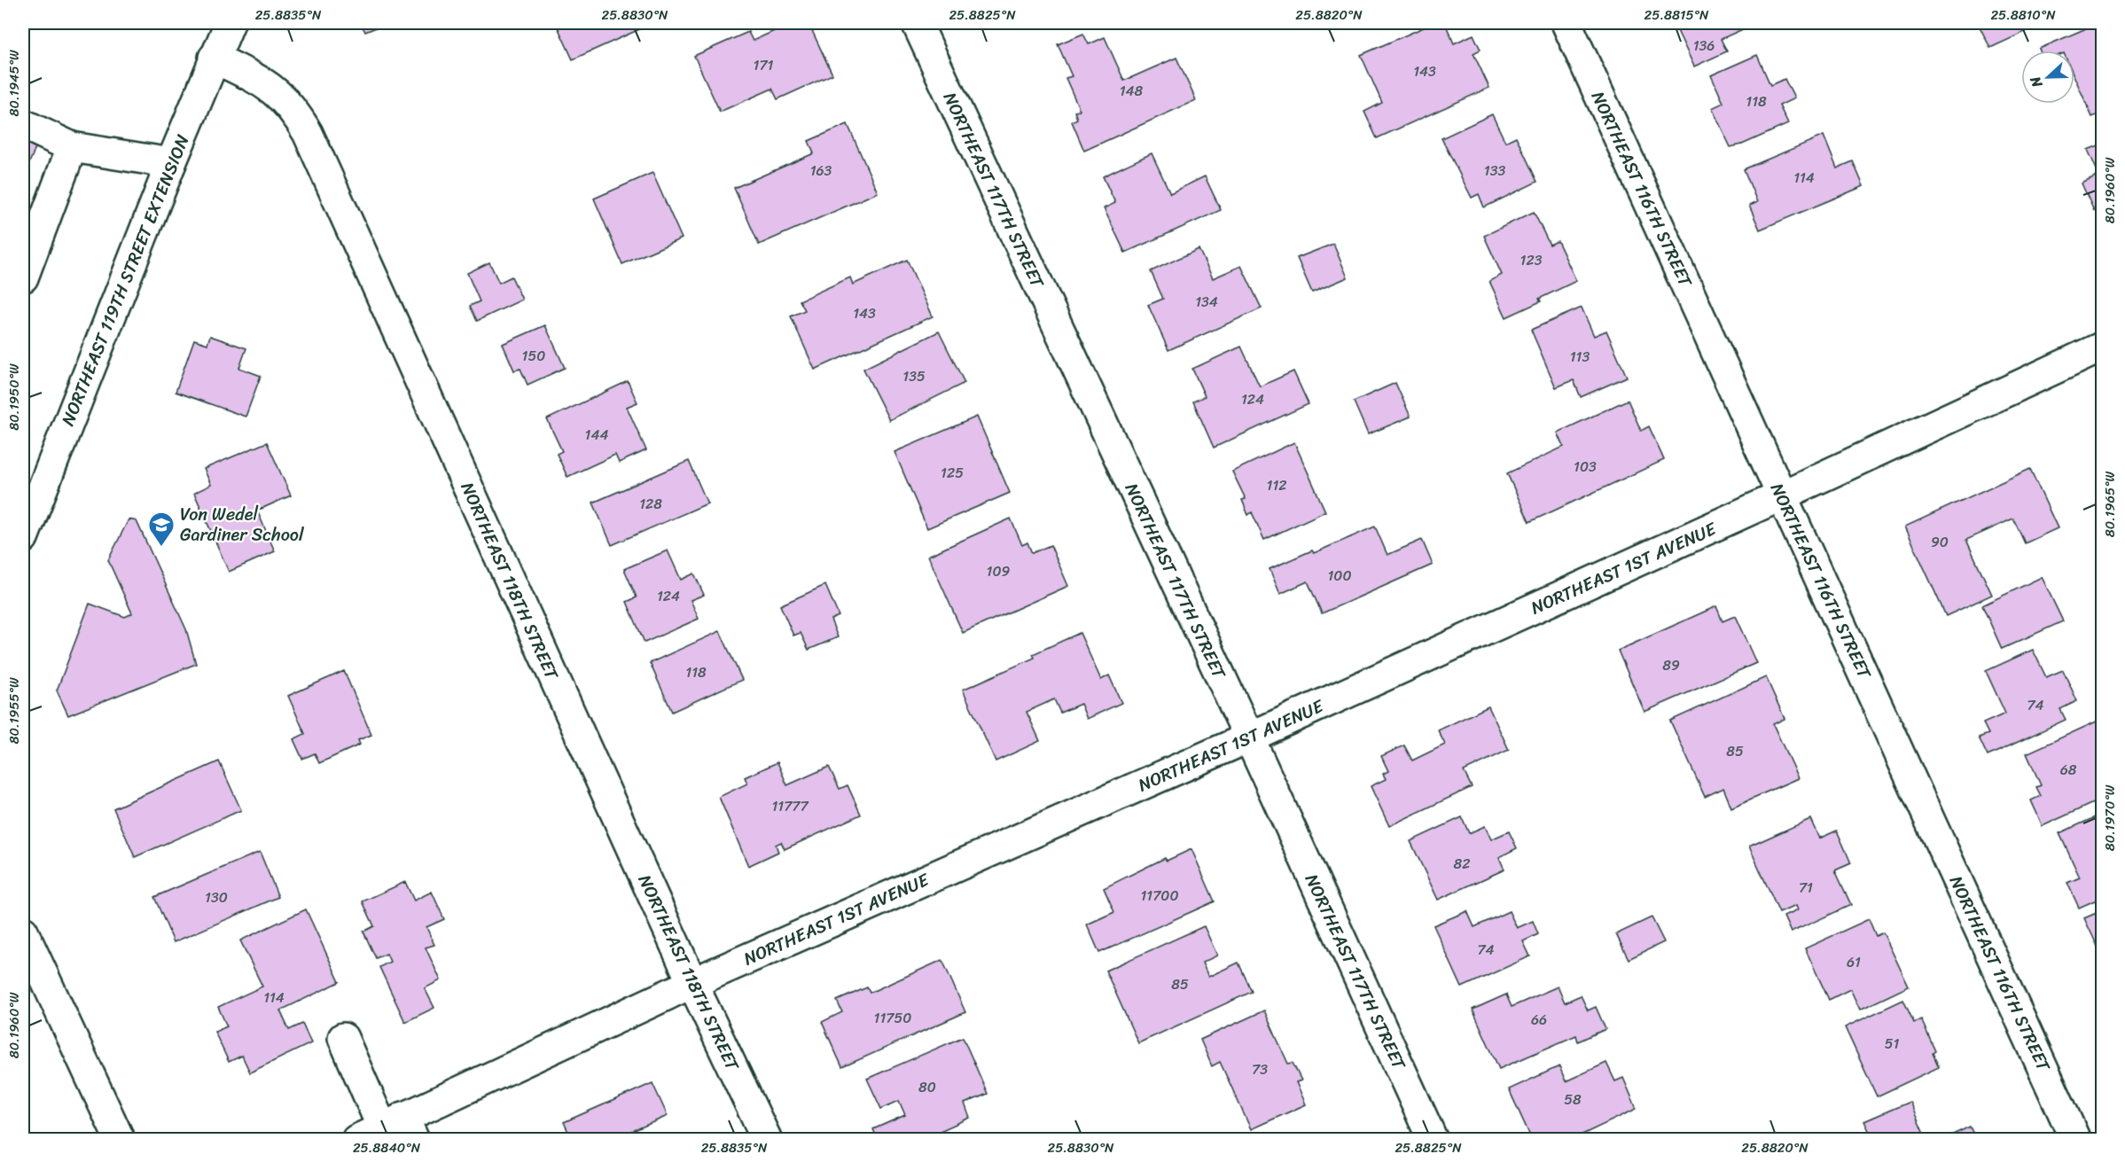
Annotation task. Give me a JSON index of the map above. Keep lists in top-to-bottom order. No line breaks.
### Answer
{"streets":{"street":["NORTHEAST 116TH STREET","NORTHEAST 117TH STREET","NORTHEAST 119TH STREET EXTENSION","NORTHEAST 1ST AVENUE","NORTHEAST 118TH STREET"]},"crossings":[["NORTHEAST 116TH STREET","NORTHEAST 1ST AVENUE"],["NORTHEAST 117TH STREET","NORTHEAST 1ST AVENUE"],["NORTHEAST 119TH STREET EXTENSION","NORTHEAST 118TH STREET"],["NORTHEAST 1ST AVENUE","NORTHEAST 118TH STREET"]],"places":{"school or university":["Von Wedel Gardiner School"]},"house_numbers":["136","171","143","148","118","163","133","114","123","134","143","150","113","135","124","144","103","125","112","128","90","109","100","124","89","118","74","85","68","11777","82","71","11700","130","74","61","85","114","11750","66","51","73","80","58"],"north":"left","coordinates":["25.8835°N","25.8830°N","25.8825°N","25.8820°N","25.8815°N","25.8810°N","80.1945°W","80.1960°W","80.1950°W","80.1965°W","80.1955°W","80.1970°W","25.8840°N"]}
